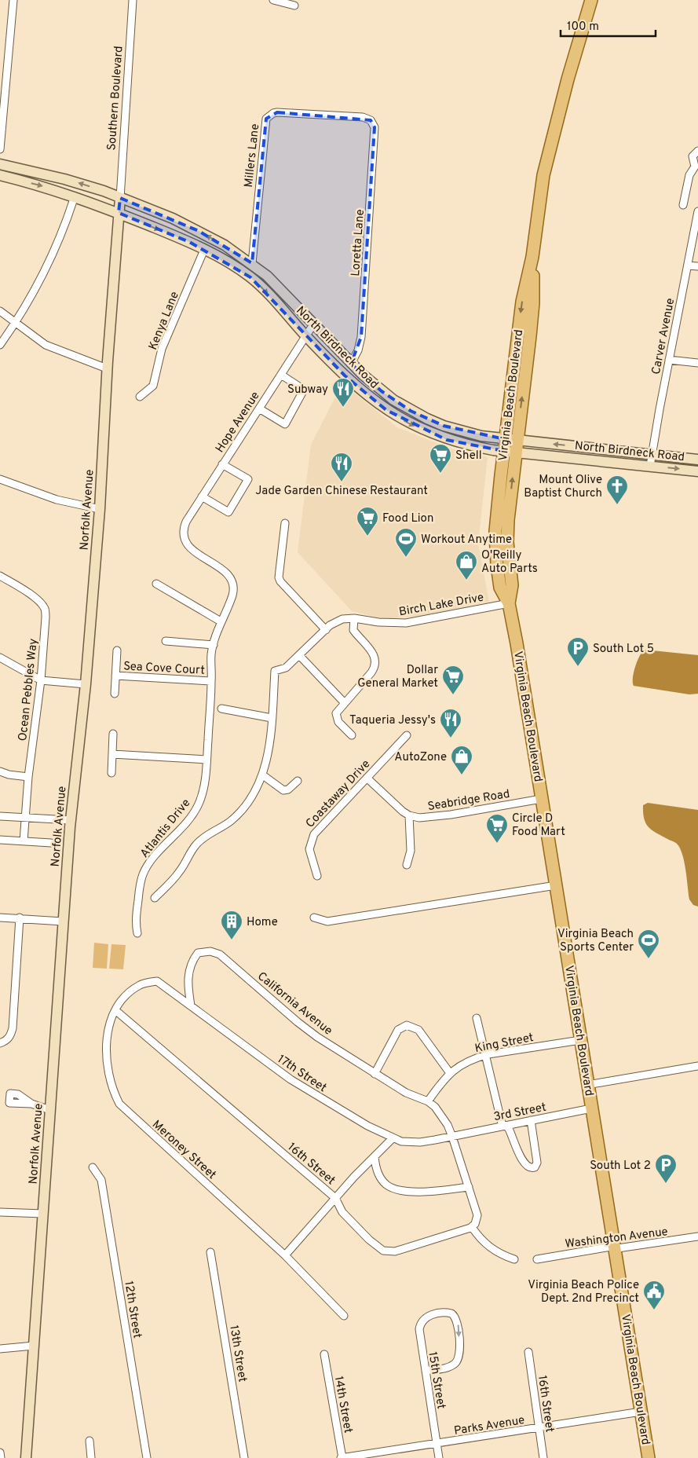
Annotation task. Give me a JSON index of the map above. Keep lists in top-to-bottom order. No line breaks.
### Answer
{"streets":{"main road":["North Birdneck Road","Virginia Beach Boulevard","Norfolk Avenue"],"street":["Southern Boulevard","Millers Lane","Loretta Lane","Kenya Lane","Carver Avenue","Hope Avenue","Birch Lake Drive","Sea Cove Court","Ocean Pebbles Way","Coastaway Drive","Seabridge Road","Atlantis Drive","California Avenue","King Street","17th Street","3rd Street","Meroney Street","16th Street","Washington Avenue","12th Street","13th Street","15th Street","14th Street","Parks Avenue"]},"crossings":[["Southern Boulevard","North Birdneck Road"],["Southern Boulevard","Norfolk Avenue"],["Millers Lane","Loretta Lane"],["Millers Lane","North Birdneck Road"],["Loretta Lane","North Birdneck Road"],["Kenya Lane","North Birdneck Road"],["Carver Avenue","North Birdneck Road"],["North Birdneck Road","Virginia Beach Boulevard"],["North Birdneck Road","Hope Avenue"],["North Birdneck Road","Norfolk Avenue"],["Virginia Beach Boulevard","Birch Lake Drive"],["Virginia Beach Boulevard","Seabridge Road"],["Virginia Beach Boulevard","King Street"],["Virginia Beach Boulevard","3rd Street"],["Virginia Beach Boulevard","Washington Avenue"],["Virginia Beach Boulevard","Parks Avenue"],["Hope Avenue","Atlantis Drive"],["Sea Cove Court","Atlantis Drive"],["California Avenue","King Street"],["California Avenue","17th Street"],["17th Street","3rd Street"],["17th Street","Meroney Street"],["Meroney Street","16th Street"],["16th Street","Parks Avenue"],["15th Street","Parks Avenue"],["14th Street","Parks Avenue"]],"places":{"restaurant":["Subway","Jade Garden Chinese Restaurant","Taqueria Jessy's"],"supermarket":["Shell","Food Lion","Dollar General Market","Circle D Food Mart"],"church":["Mount Olive Baptist Church"],"sports":["Workout Anytime","Virginia Beach Sports Center"],"shop":["O'Reilly Auto Parts","AutoZone"],"parking":["South Lot 5","South Lot 2"],"building":["Home"],"public building":["Virginia Beach Police Dept. 2nd Precinct"]},"scale_bar":"100 m"}
